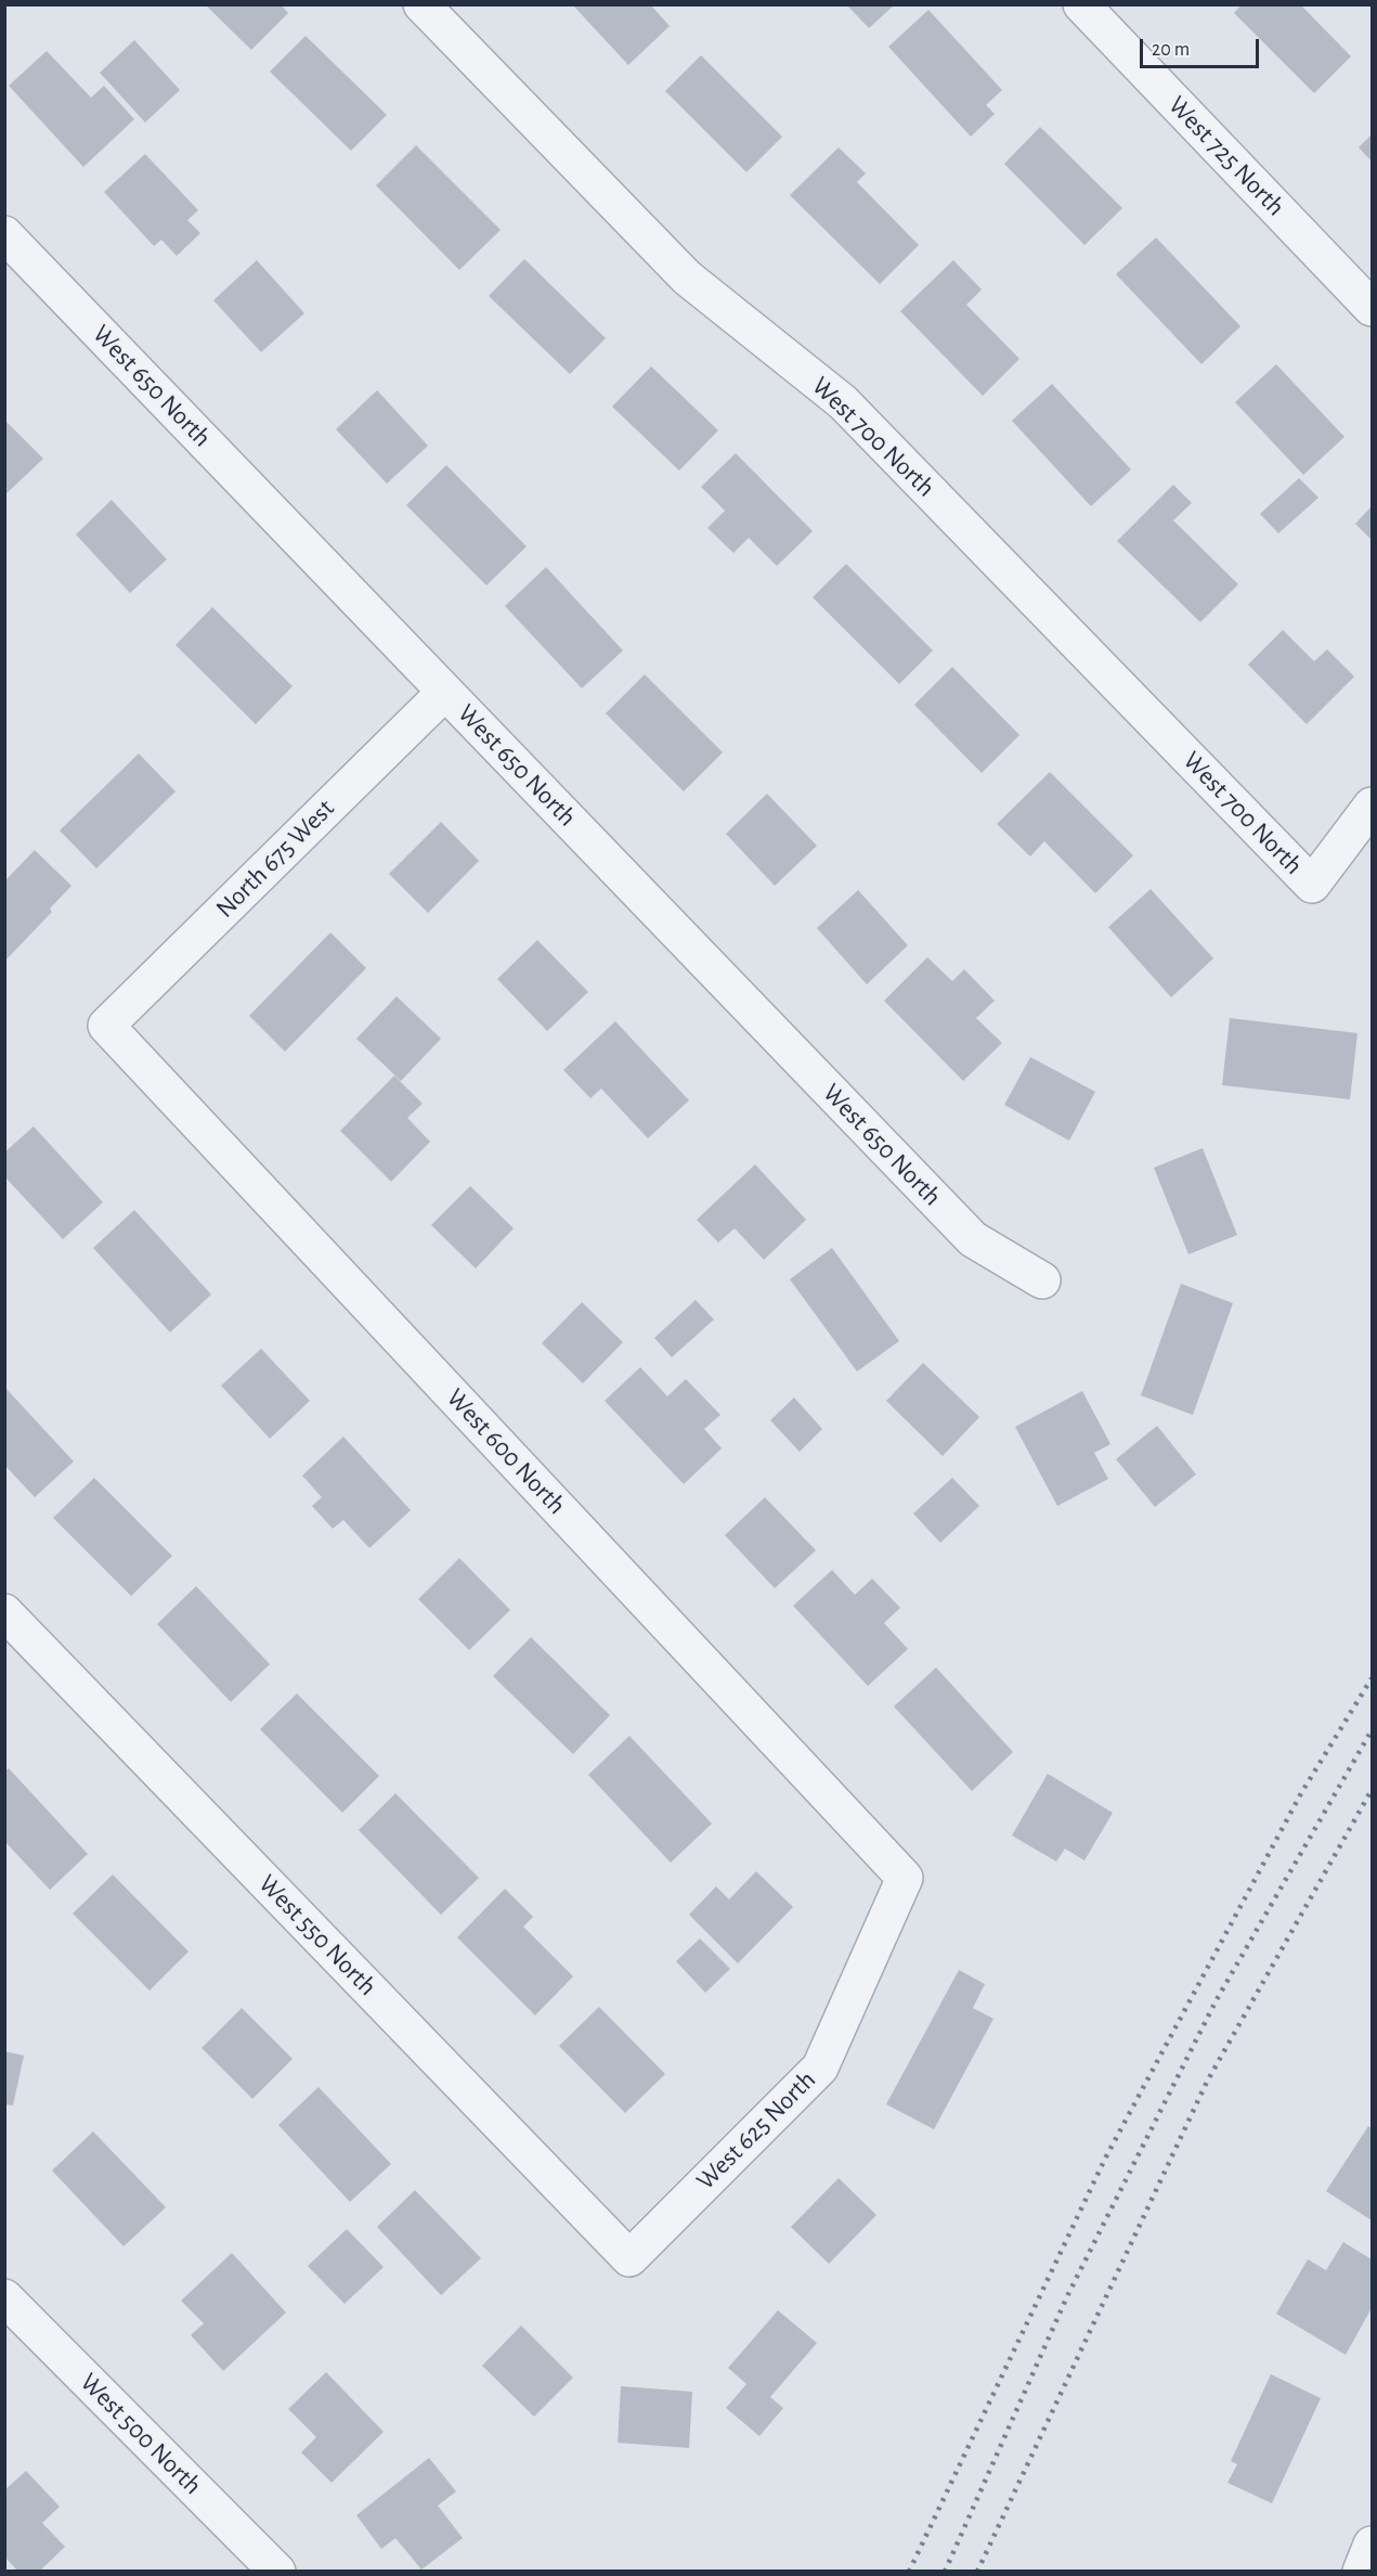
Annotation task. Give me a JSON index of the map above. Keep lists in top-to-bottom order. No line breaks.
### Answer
{"streets":{"street":["West 725 North","West 650 North","West 700 North","North 675 West","West 600 North","West 550 North","West 625 North","West 500 North"]},"crossings":[["West 650 North","North 675 West"],["North 675 West","West 600 North"],["West 600 North","West 625 North"],["West 550 North","West 625 North"]],"scale_bar":"20 m"}
